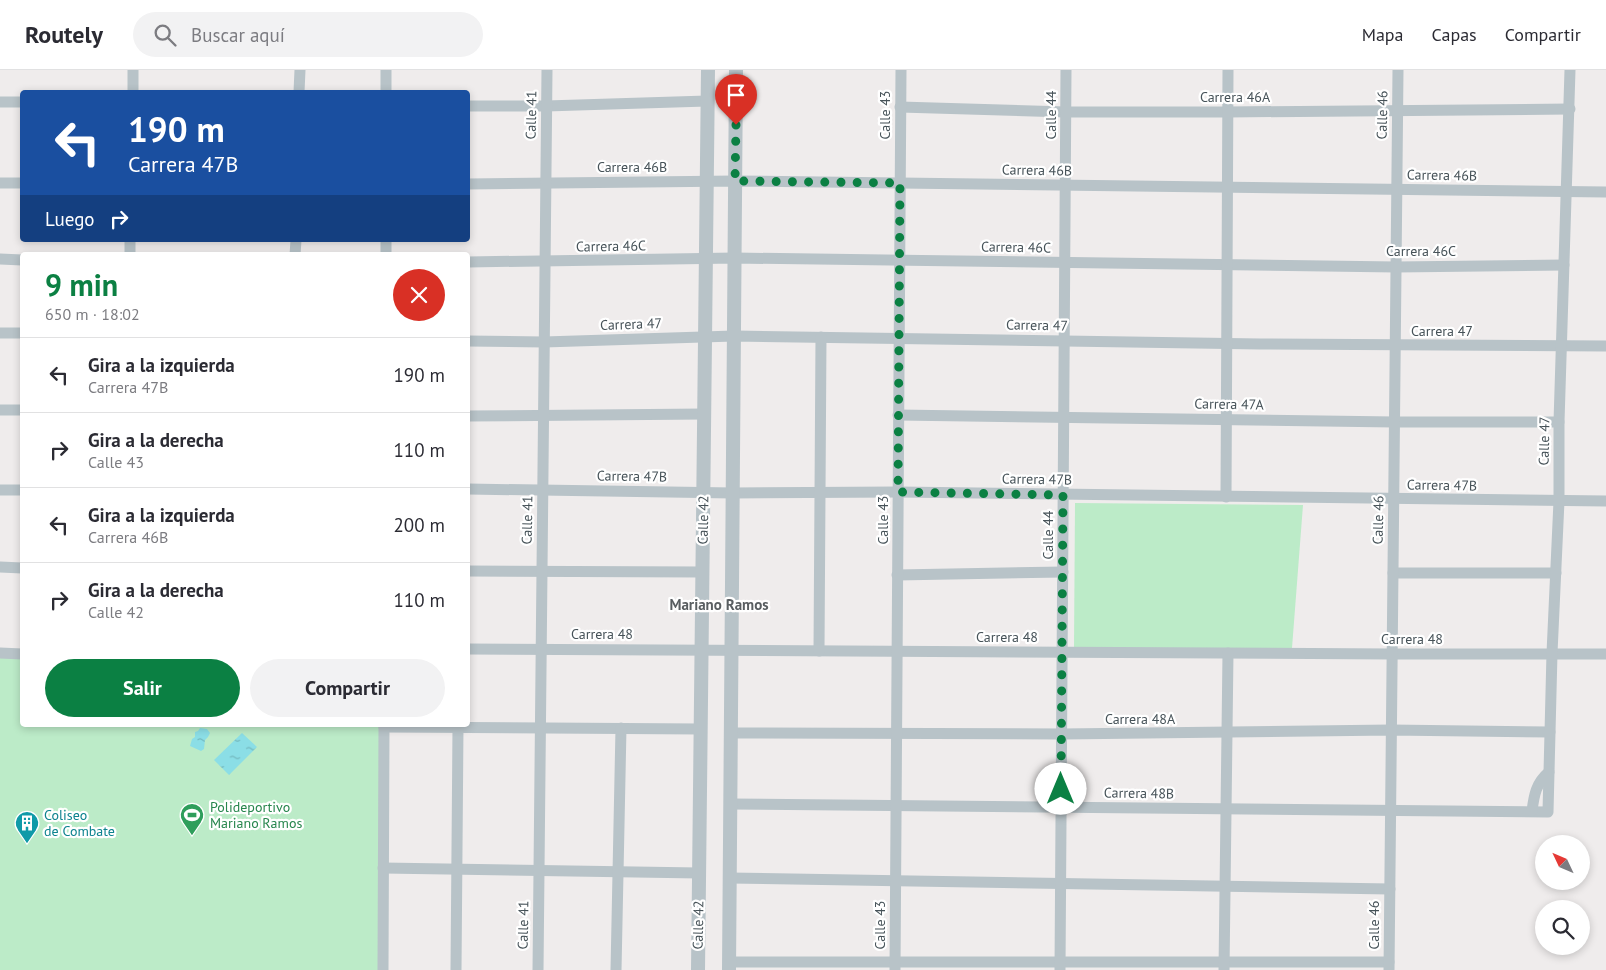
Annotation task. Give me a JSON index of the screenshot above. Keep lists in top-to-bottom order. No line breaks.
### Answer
{"streets":{"street":["Carrera 46A","Calle 41","Calle 43","Calle 44","Calle 46","Carrera 46B","Carrera 46C","Carrera 47","Carrera 47A","Calle 47","Carrera 47B","Calle 42","Carrera 48","Carrera 48A","Carrera 48B"]},"crossings":[["Carrera 46A","Calle 43"],["Carrera 46A","Calle 44"],["Carrera 46A","Calle 46"],["Carrera 46A","Calle 47"],["Calle 41","Carrera 46B"],["Calle 41","Carrera 46C"],["Calle 41","Carrera 47"],["Calle 41","Carrera 47B"],["Calle 41","Carrera 48"],["Calle 43","Carrera 46B"],["Calle 43","Carrera 46C"],["Calle 43","Carrera 47"],["Calle 43","Carrera 47A"],["Calle 43","Carrera 47B"],["Calle 43","Carrera 48"],["Calle 43","Carrera 48A"],["Calle 43","Carrera 48B"],["Calle 44","Carrera 46B"],["Calle 44","Carrera 46C"],["Calle 44","Carrera 47"],["Calle 44","Carrera 47A"],["Calle 44","Carrera 47B"],["Calle 44","Carrera 48"],["Calle 44","Carrera 48A"],["Calle 44","Carrera 48B"],["Calle 46","Carrera 46B"],["Calle 46","Carrera 46C"],["Calle 46","Carrera 47"],["Calle 46","Carrera 47A"],["Calle 46","Carrera 47B"],["Calle 46","Carrera 48"],["Calle 46","Carrera 48A"],["Calle 46","Carrera 48B"],["Carrera 46B","Calle 47"],["Carrera 46B","Calle 42"],["Carrera 46C","Calle 47"],["Carrera 46C","Calle 42"],["Carrera 47","Calle 47"],["Carrera 47","Calle 42"],["Carrera 47A","Calle 47"],["Calle 47","Carrera 47B"],["Calle 47","Carrera 48"],["Calle 47","Carrera 48A"],["Calle 47","Carrera 48B"],["Carrera 47B","Calle 42"],["Calle 42","Carrera 48"]],"districts":["Mariano Ramos"],"places":{"sports":["Polideportivo Mariano Ramos"],"building":["Coliseo de Combate"]},"north":"top left","page":{"header":"Routely","search":"Buscar aquí","nav":["Mapa","Capas","Compartir"],"turn":["190 m","Carrera 47B"],"then":"Luego","heading":["9 min","650 m · 18:02"],"list":[{"name":"Gira a la izquierda","note":"Carrera 47B","value":"190 m"},{"name":"Gira a la derecha","note":"Calle 43","value":"110 m"},{"name":"Gira a la izquierda","note":"Carrera 46B","value":"200 m"},{"name":"Gira a la derecha","note":"Calle 42","value":"110 m"}],"buttons":["Salir","Compartir"]}}
